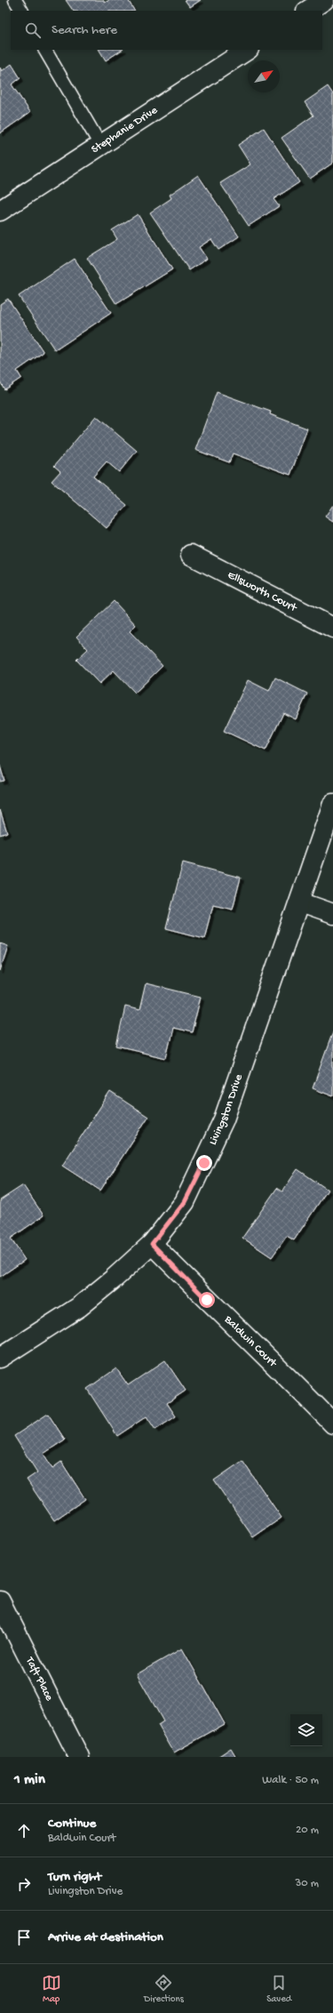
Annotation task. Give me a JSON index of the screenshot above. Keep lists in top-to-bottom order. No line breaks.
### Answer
{"streets":{"street":["Stephanie Drive","Ellsworth Court","Livingston Drive","Baldwin Court","Taft Place"]},"crossings":[["Livingston Drive","Baldwin Court"]],"north":"top right","page":{"search":"Search here","heading":["1 min","Walk · 50 m"],"list":[["Continue","Baldwin Court","20 m"],["Turn right","Livingston Drive","30 m"],"Arrive at destination"],"nav":["Map","Directions","Saved"]}}
